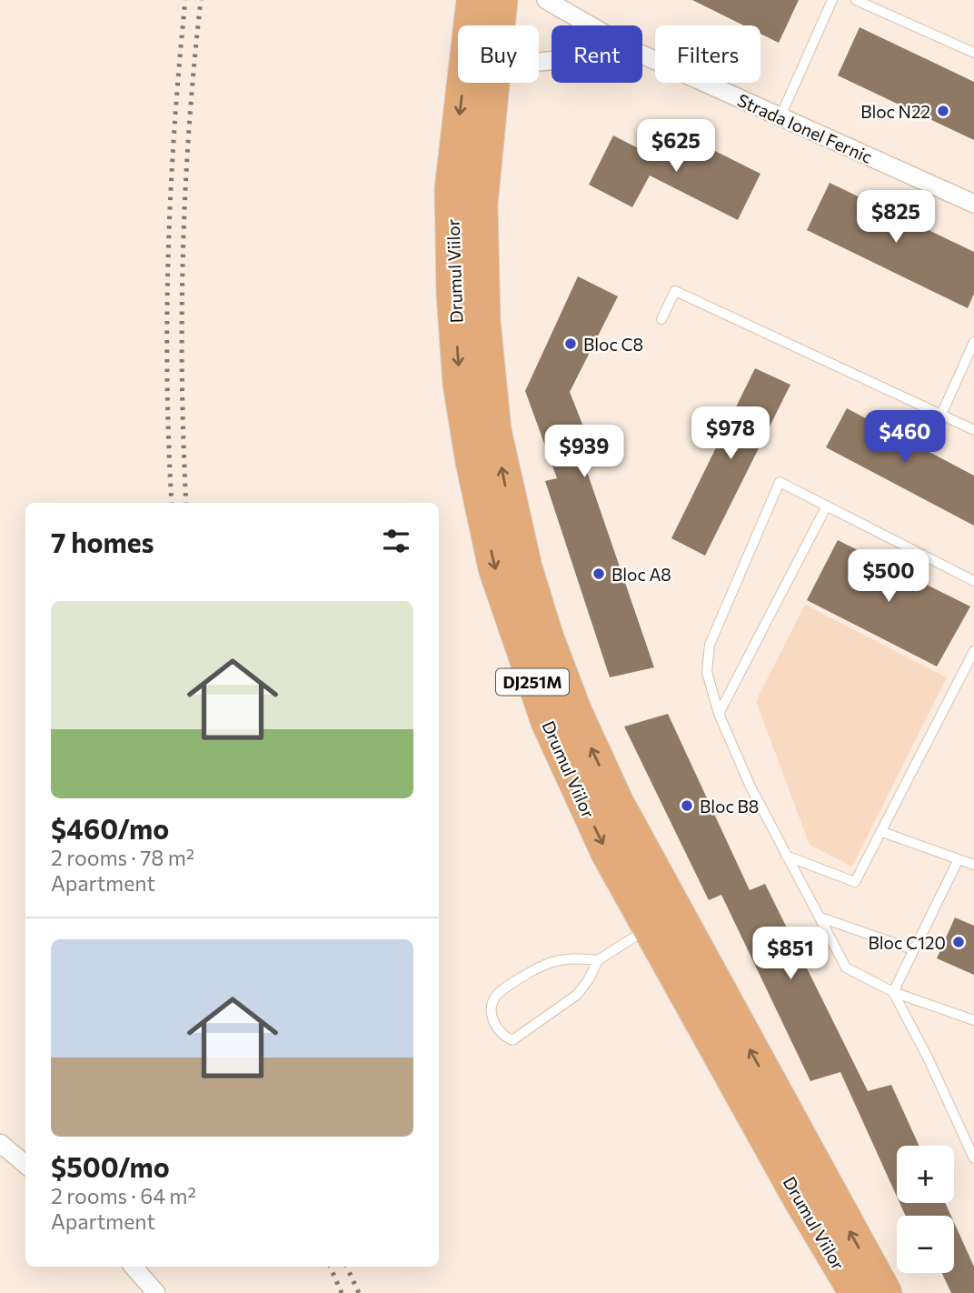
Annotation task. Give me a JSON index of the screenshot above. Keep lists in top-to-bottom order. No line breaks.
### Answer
{"streets":{"highway":["Drumul Viilor","DJ251M"],"street":["Strada Ionel Fernic"]},"places":["Bloc N22","Bloc C8","Bloc A8","Bloc B8","Bloc C120"],"page":{"chip":["Buy","Rent","Filters"],"price":["$625","$825","$978","$460","$939","$500","$851"],"heading":"7 homes","list":[{"name":"$460/mo","note":"2 rooms · 78 m² · Apartment"},{"name":"$500/mo","note":"2 rooms · 64 m² · Apartment"}],"map_buttons":["+","−"]}}
